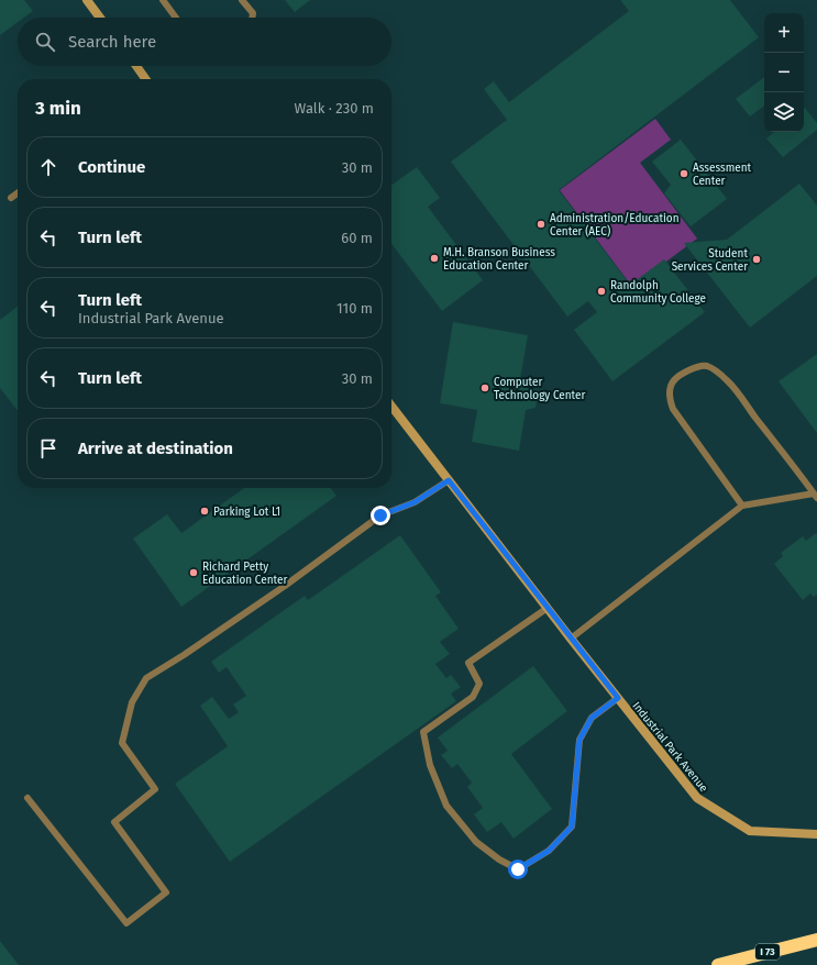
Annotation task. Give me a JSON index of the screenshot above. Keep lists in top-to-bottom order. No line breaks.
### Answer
{"streets":{"highway":["I 73"],"street":["Industrial Park Avenue"]},"places":["Assessment Center","Administration/Education Center (AEC)","M.H. Branson Business Education Center","Student Services Center","Randolph Community College","Computer Technology Center","Parking Lot L1","Richard Petty Education Center"],"page":{"map_buttons":["+","−"],"search":"Search here","heading":["3 min","Walk · 230 m"],"list":[["Continue","30 m"],["Turn left","60 m"],["Turn left","Industrial Park Avenue","110 m"],["Turn left","30 m"],"Arrive at destination"]}}
